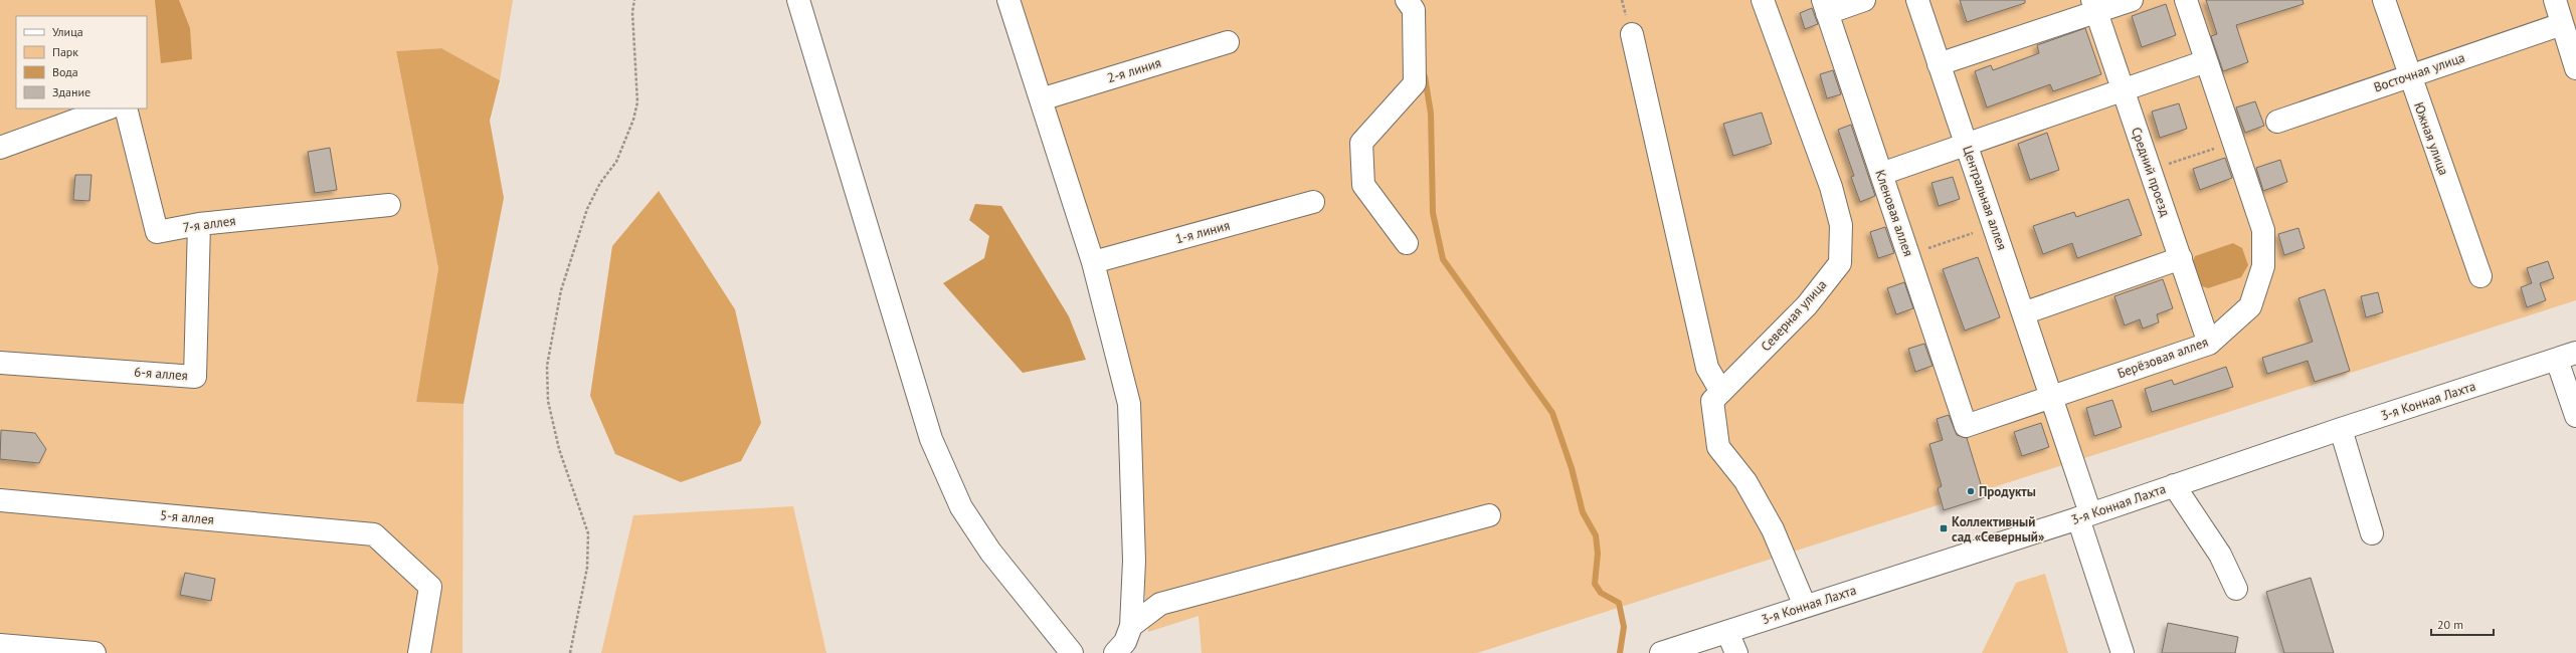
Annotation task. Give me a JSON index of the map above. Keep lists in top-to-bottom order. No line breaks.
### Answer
{"streets":{"street":["2-я линия","Восточная улица","Южная улица","Средний проезд","Центральная аллея","Кленовая аллея","7-я аллея","1-я линия","Северная улица","Берёзовая аллея","6-я аллея","3-я Конная Лахта","5-я аллея"]},"crossings":[["Восточная улица","Южная улица"],["Средний проезд","Берёзовая аллея"],["Центральная аллея","Берёзовая аллея"],["Центральная аллея","3-я Конная Лахта"],["Кленовая аллея","Берёзовая аллея"],["7-я аллея","6-я аллея"],["Северная улица","3-я Конная Лахта"]],"places":{"other":["Продукты"],"transit":["Коллективный сад «Северный»"]},"legend":["Улица","Парк","Вода","Здание"],"scale_bar":"20 m"}
